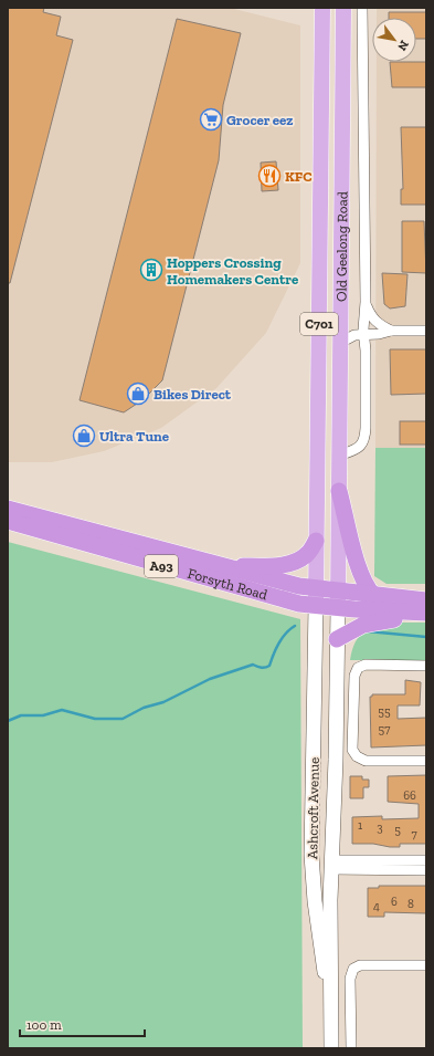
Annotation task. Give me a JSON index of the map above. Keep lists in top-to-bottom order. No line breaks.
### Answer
{"streets":{"highway":["A93","Forsyth Road"],"main road":["Old Geelong Road","C701","Ashcroft Avenue"]},"crossings":[["Old Geelong Road","C701"],["Old Geelong Road","Forsyth Road"],["C701","Forsyth Road"],["C701","Ashcroft Avenue"],["Forsyth Road","Ashcroft Avenue"]],"places":{"supermarket":["Grocer eez"],"restaurant":["KFC"],"building":["Hoppers Crossing Homemakers Centre"],"shop":["Bikes Direct","Ultra Tune"]},"house_numbers":["55","57","66","1","3","5","7","6","8","4"],"scale_bar":"100 m","north":"bottom right"}
